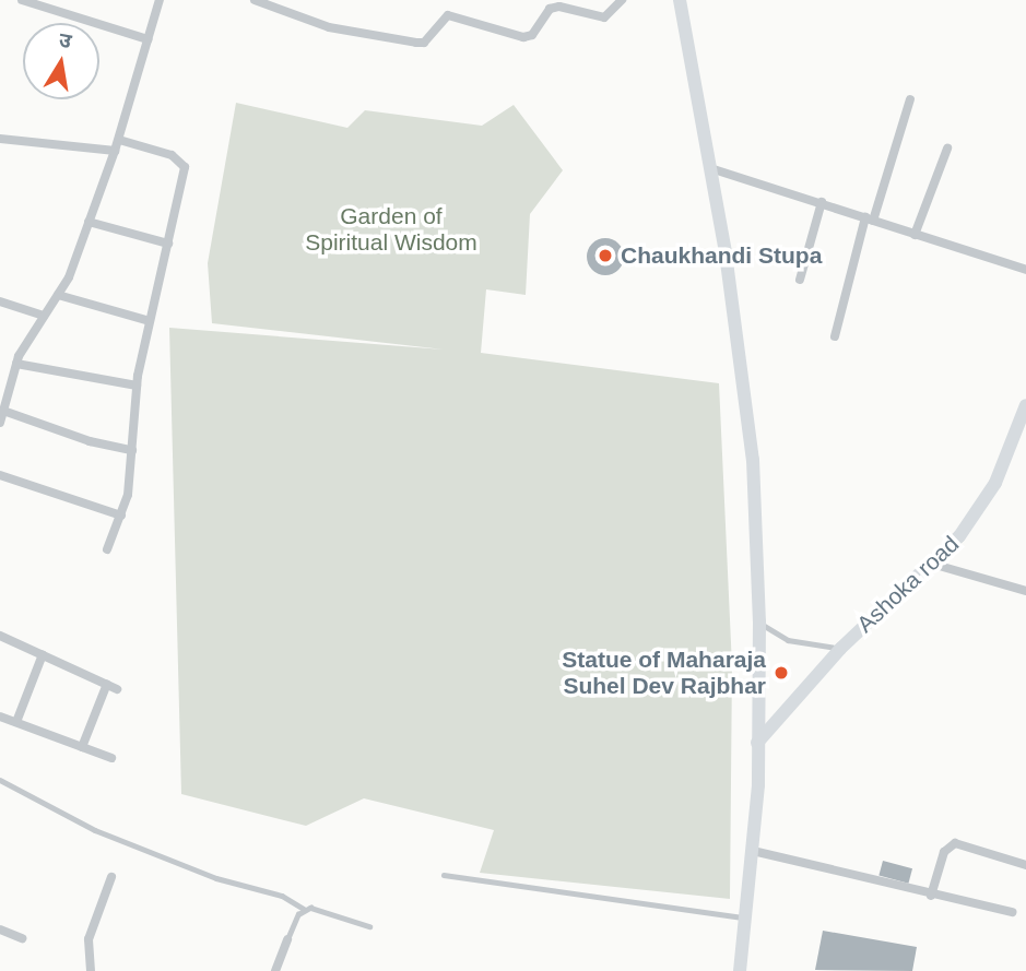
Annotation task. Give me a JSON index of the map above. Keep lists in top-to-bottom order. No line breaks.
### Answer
{"streets":{"street":["Ashoka road"]},"parks":["Garden of Spiritual Wisdom"],"places":["Chaukhandi Stupa","Statue of Maharaja Suhel Dev Rajbhar"],"north":"top"}
